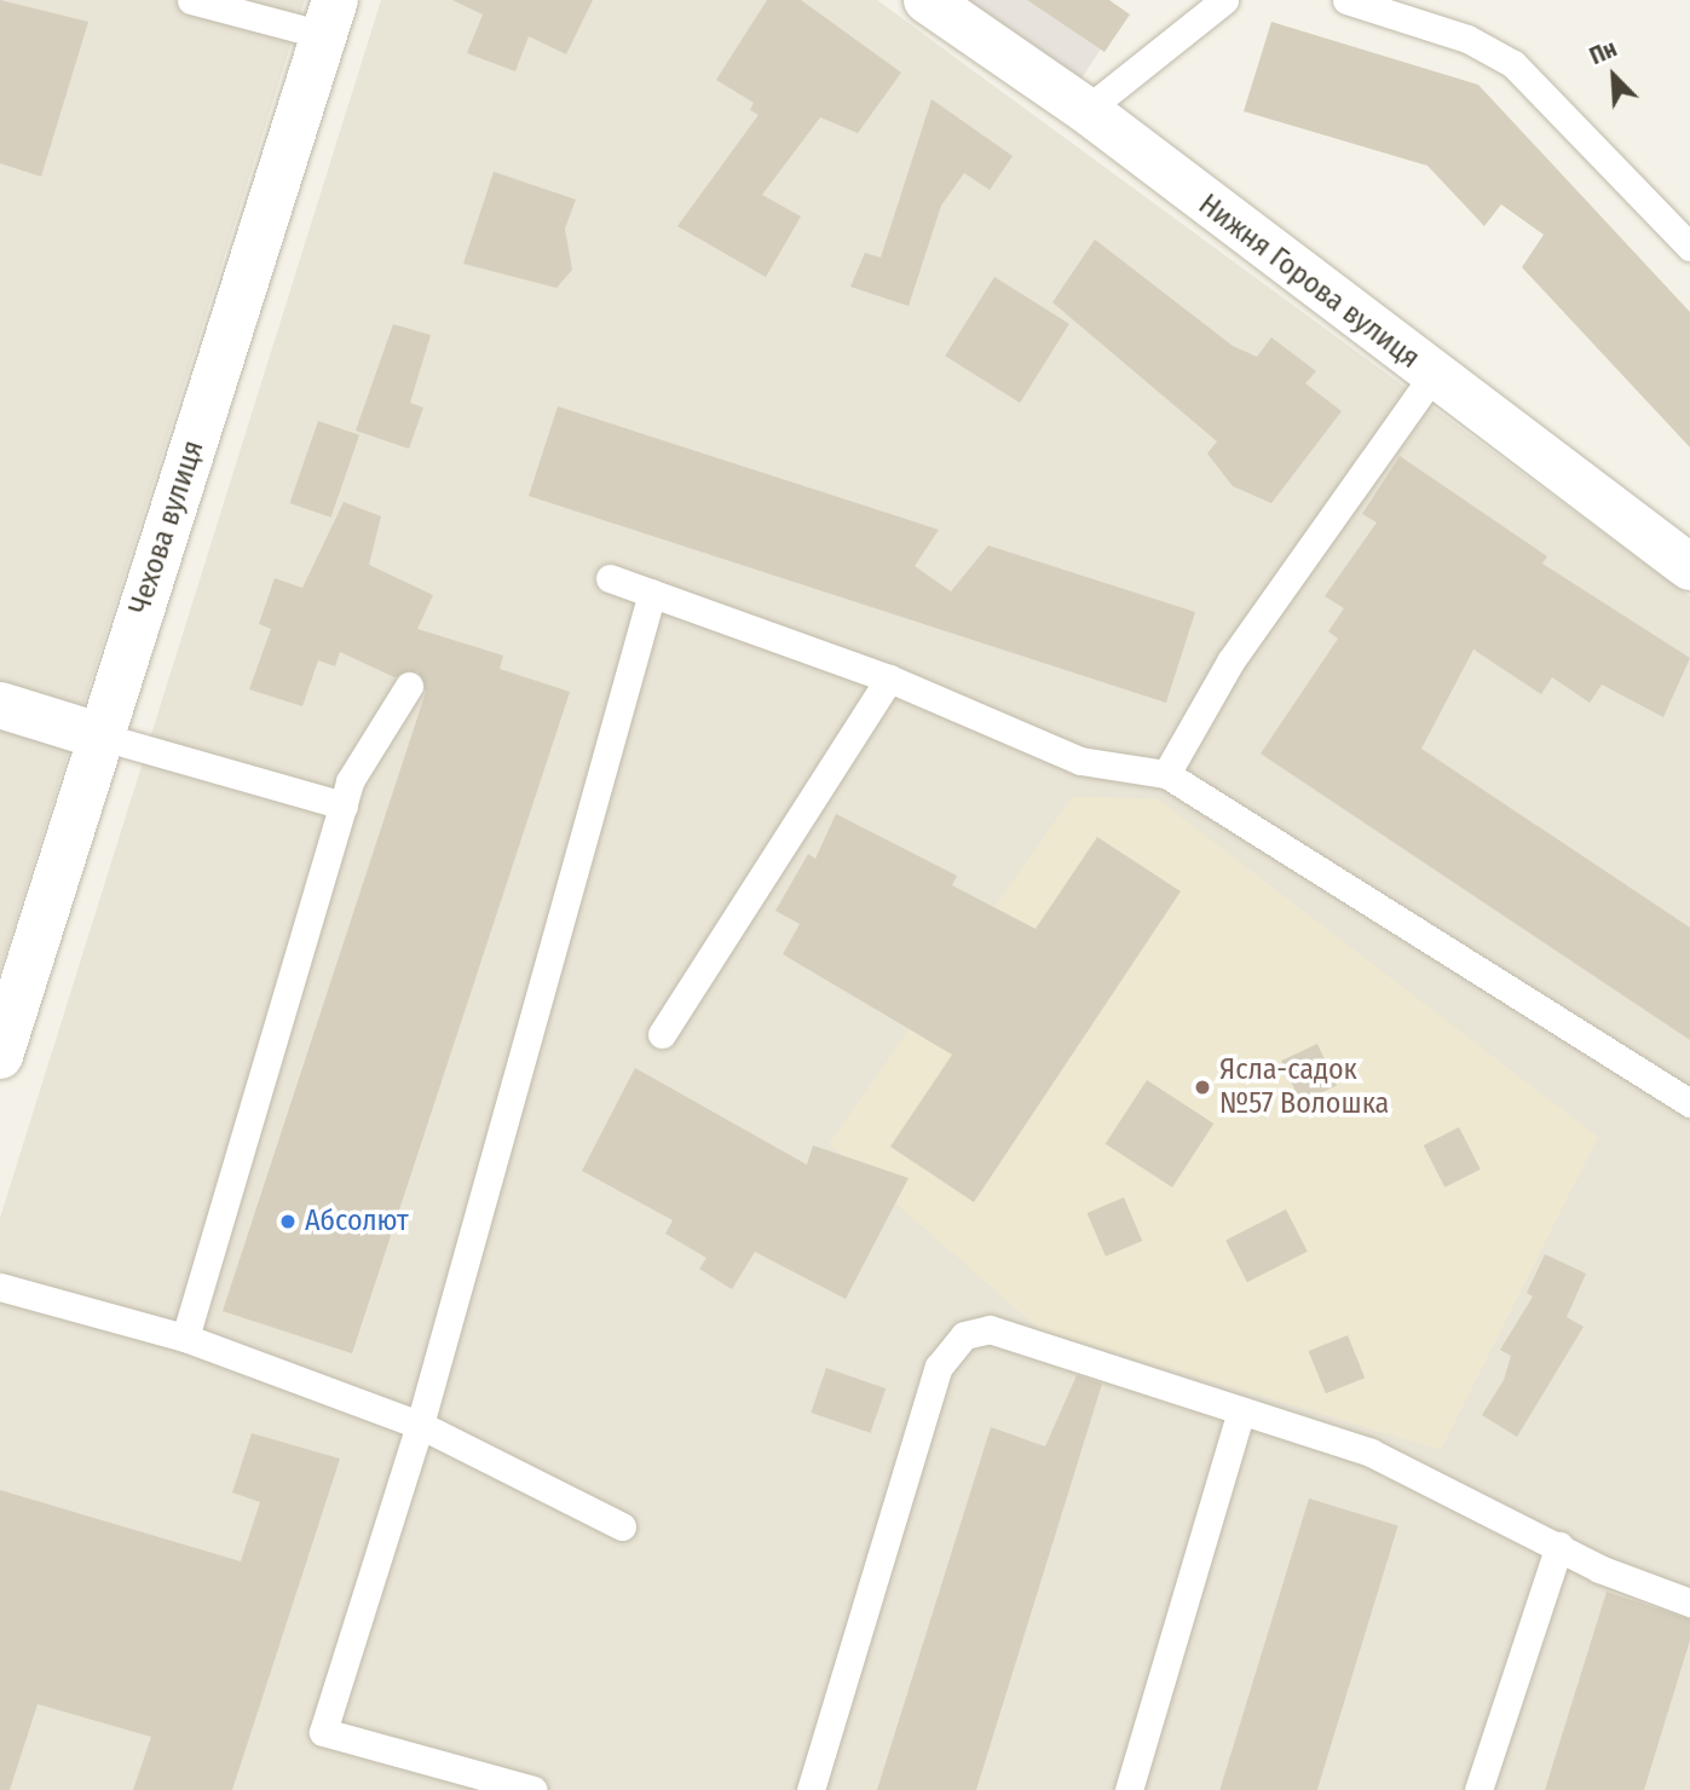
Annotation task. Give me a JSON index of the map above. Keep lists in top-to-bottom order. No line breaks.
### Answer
{"streets":{"street":["Нижня Горова вулиця","Чехова вулиця"]},"places":["Ясла-садок №57 Волошка","Абсолют"],"north":"top left"}
